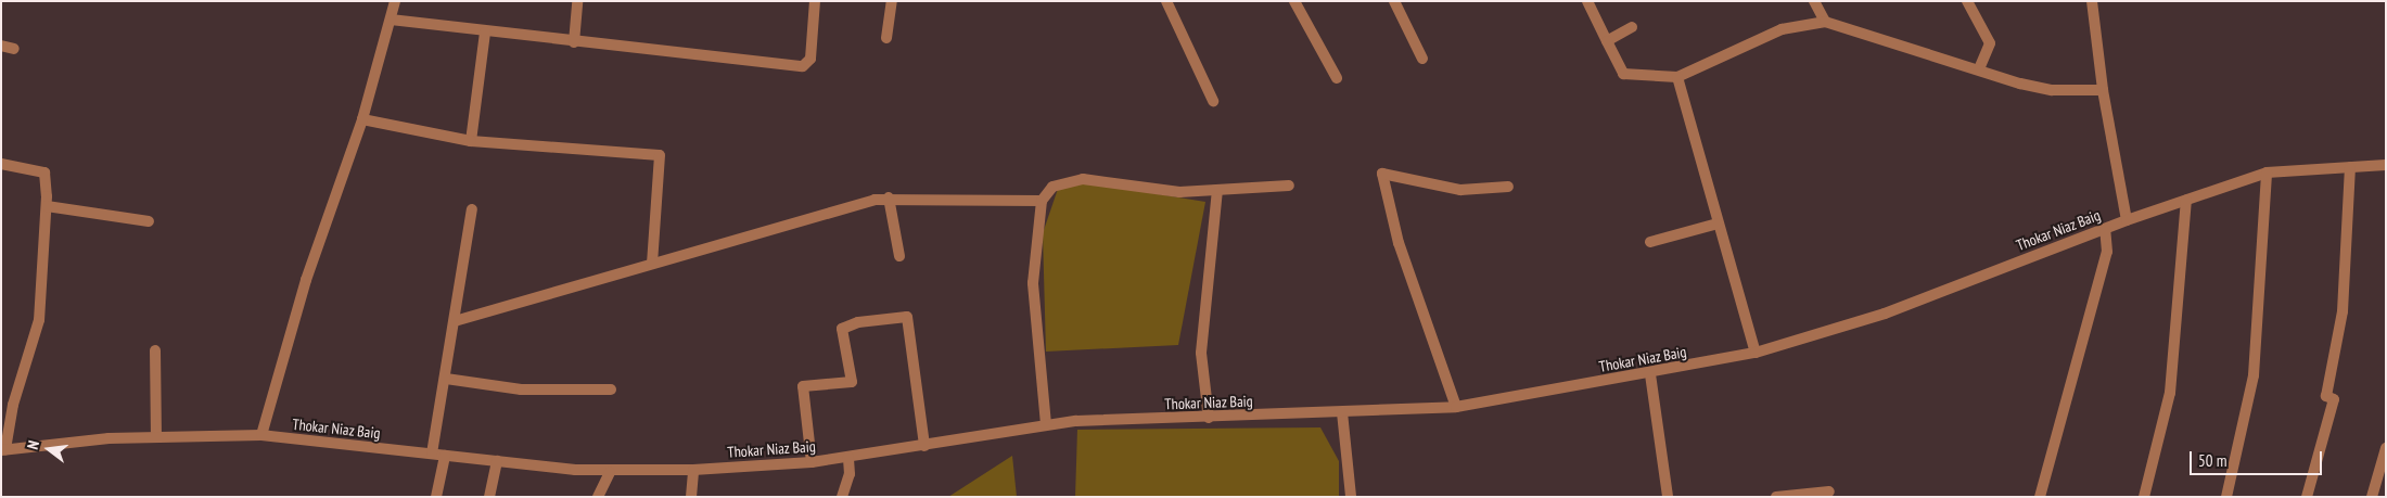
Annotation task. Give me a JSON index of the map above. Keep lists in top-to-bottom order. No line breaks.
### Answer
{"streets":{"street":["Thokar Niaz Baig"]},"scale_bar":"50 m","north":"left"}
